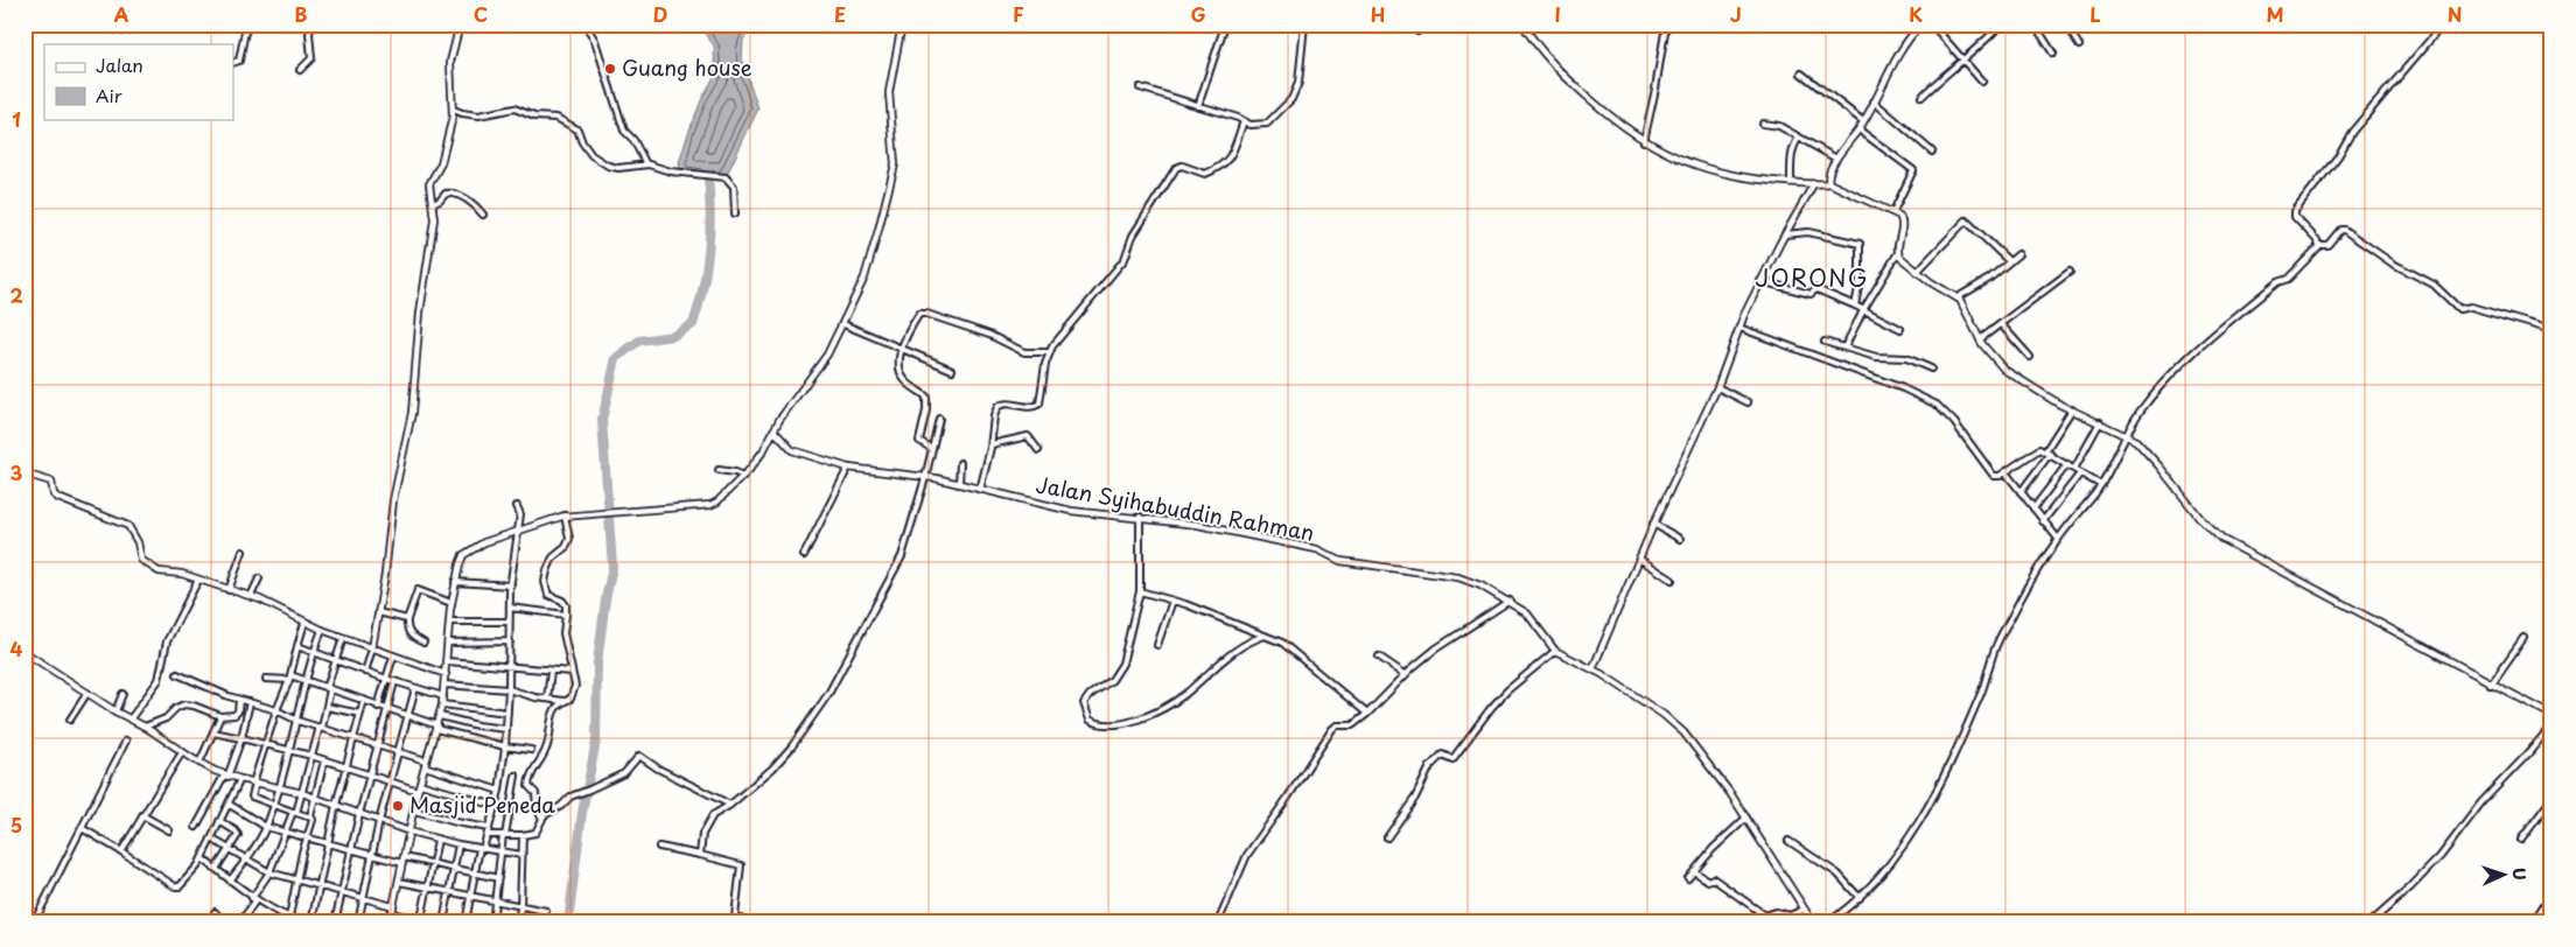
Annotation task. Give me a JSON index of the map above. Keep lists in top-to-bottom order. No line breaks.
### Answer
{"streets":{"street":["Jalan Syihabuddin Rahman"]},"districts":["JORONG"],"places":["Guang house","Masjid Peneda"],"legend":["Jalan","Air"],"north":"right","grid":{"columns":["A","B","C","D","E","F","G","H","I","J","K","L","M","N"],"rows":["1","2","3","4","5"]}}
